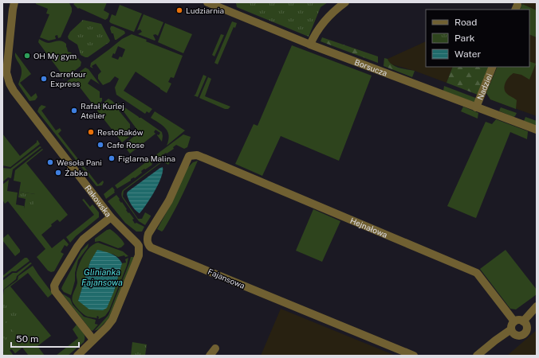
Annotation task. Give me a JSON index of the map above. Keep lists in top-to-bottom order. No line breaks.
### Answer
{"streets":{"street":["Borsucza","Nadziei","Rakowska","Hejnałowa","Fajansowa"]},"crossings":[["Borsucza","Nadziei"],["Hejnałowa","Fajansowa"]],"water":["Glinianka Fajansowa"],"places":["Ludziarnia","OH My gym","Carrefour Express","Rafał Kurlej Atelier","RestoRaków","Cafe Rose","Figlarna Malina","Wesoła Pani","Żabka"],"legend":["Road","Park","Water"],"scale_bar":"50 m"}
